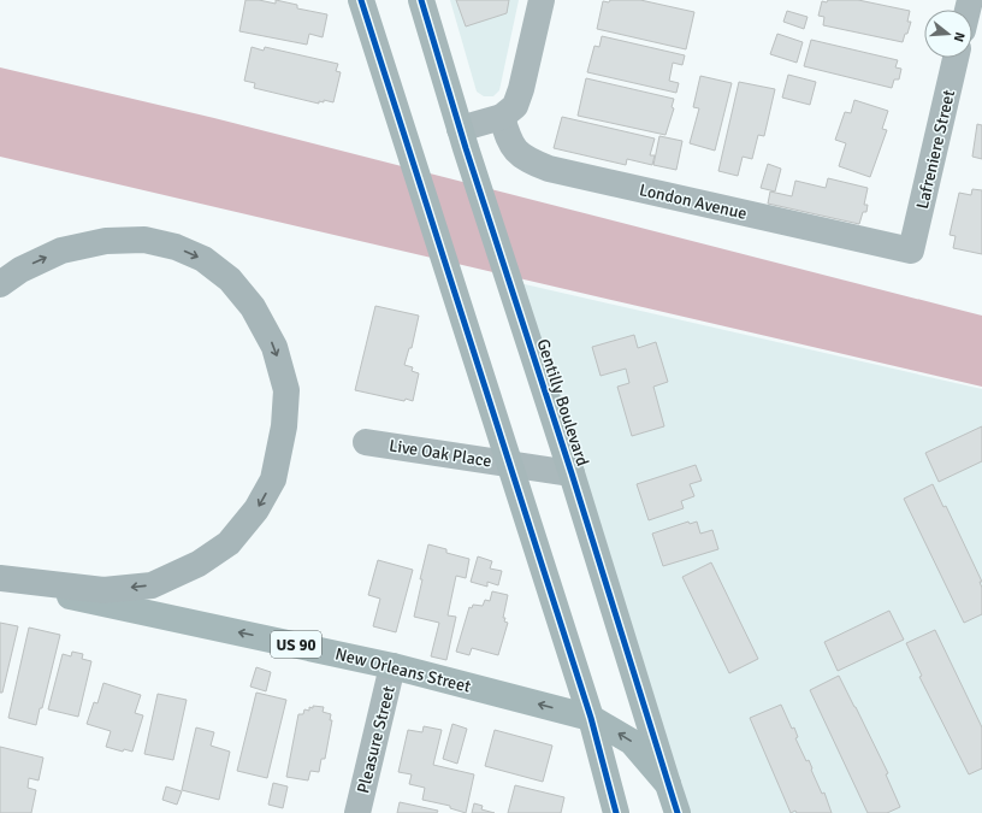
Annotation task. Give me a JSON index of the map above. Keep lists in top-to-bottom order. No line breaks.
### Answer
{"streets":{"main road":["Gentilly Boulevard","US 90","New Orleans Street"],"street":["Lafreniere Street","London Avenue","Live Oak Place","Pleasure Street"]},"crossings":[["Lafreniere Street","London Avenue"],["Gentilly Boulevard","Live Oak Place"],["Gentilly Boulevard","New Orleans Street"],["New Orleans Street","Pleasure Street"]],"one_way":["New Orleans Street"],"north":"right"}
